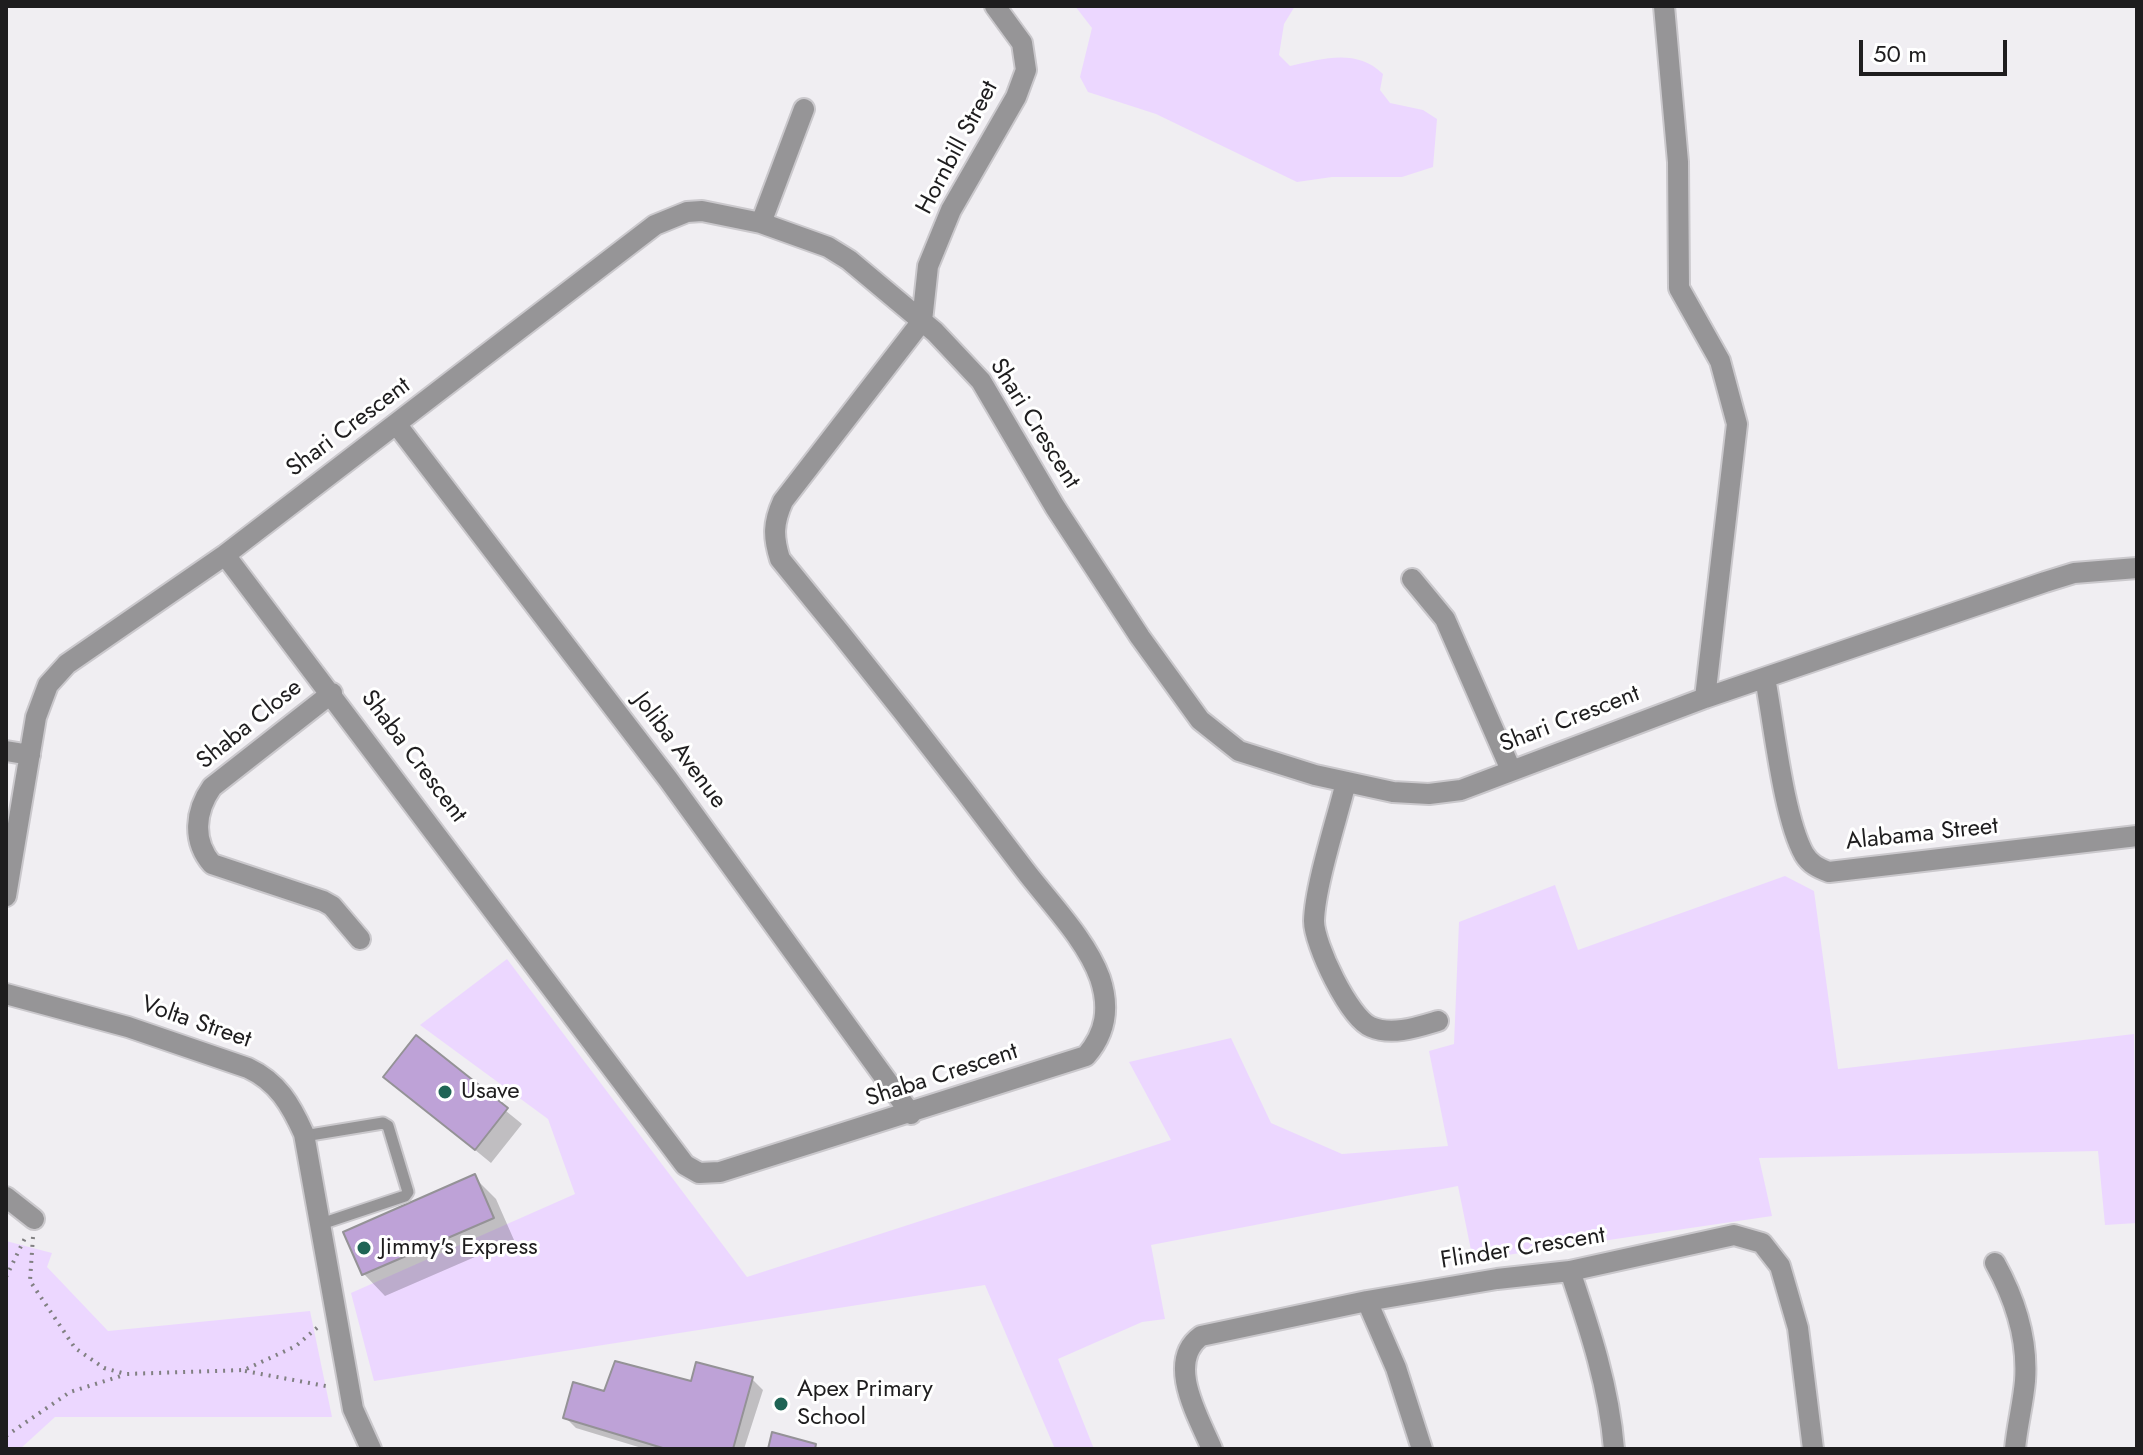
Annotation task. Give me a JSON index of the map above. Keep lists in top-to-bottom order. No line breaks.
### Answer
{"streets":{"street":["Hornbill Street","Shari Crescent","Shaba Close","Joliba Avenue","Shaba Crescent","Alabama Street","Volta Street","Flinder Crescent"]},"crossings":[["Hornbill Street","Shari Crescent"],["Hornbill Street","Shaba Crescent"],["Shari Crescent","Joliba Avenue"],["Shari Crescent","Shaba Crescent"],["Shari Crescent","Alabama Street"],["Shaba Close","Shaba Crescent"],["Joliba Avenue","Shaba Crescent"]],"places":["Usave","Jimmy's Express","Apex Primary School"],"scale_bar":"50 m"}
